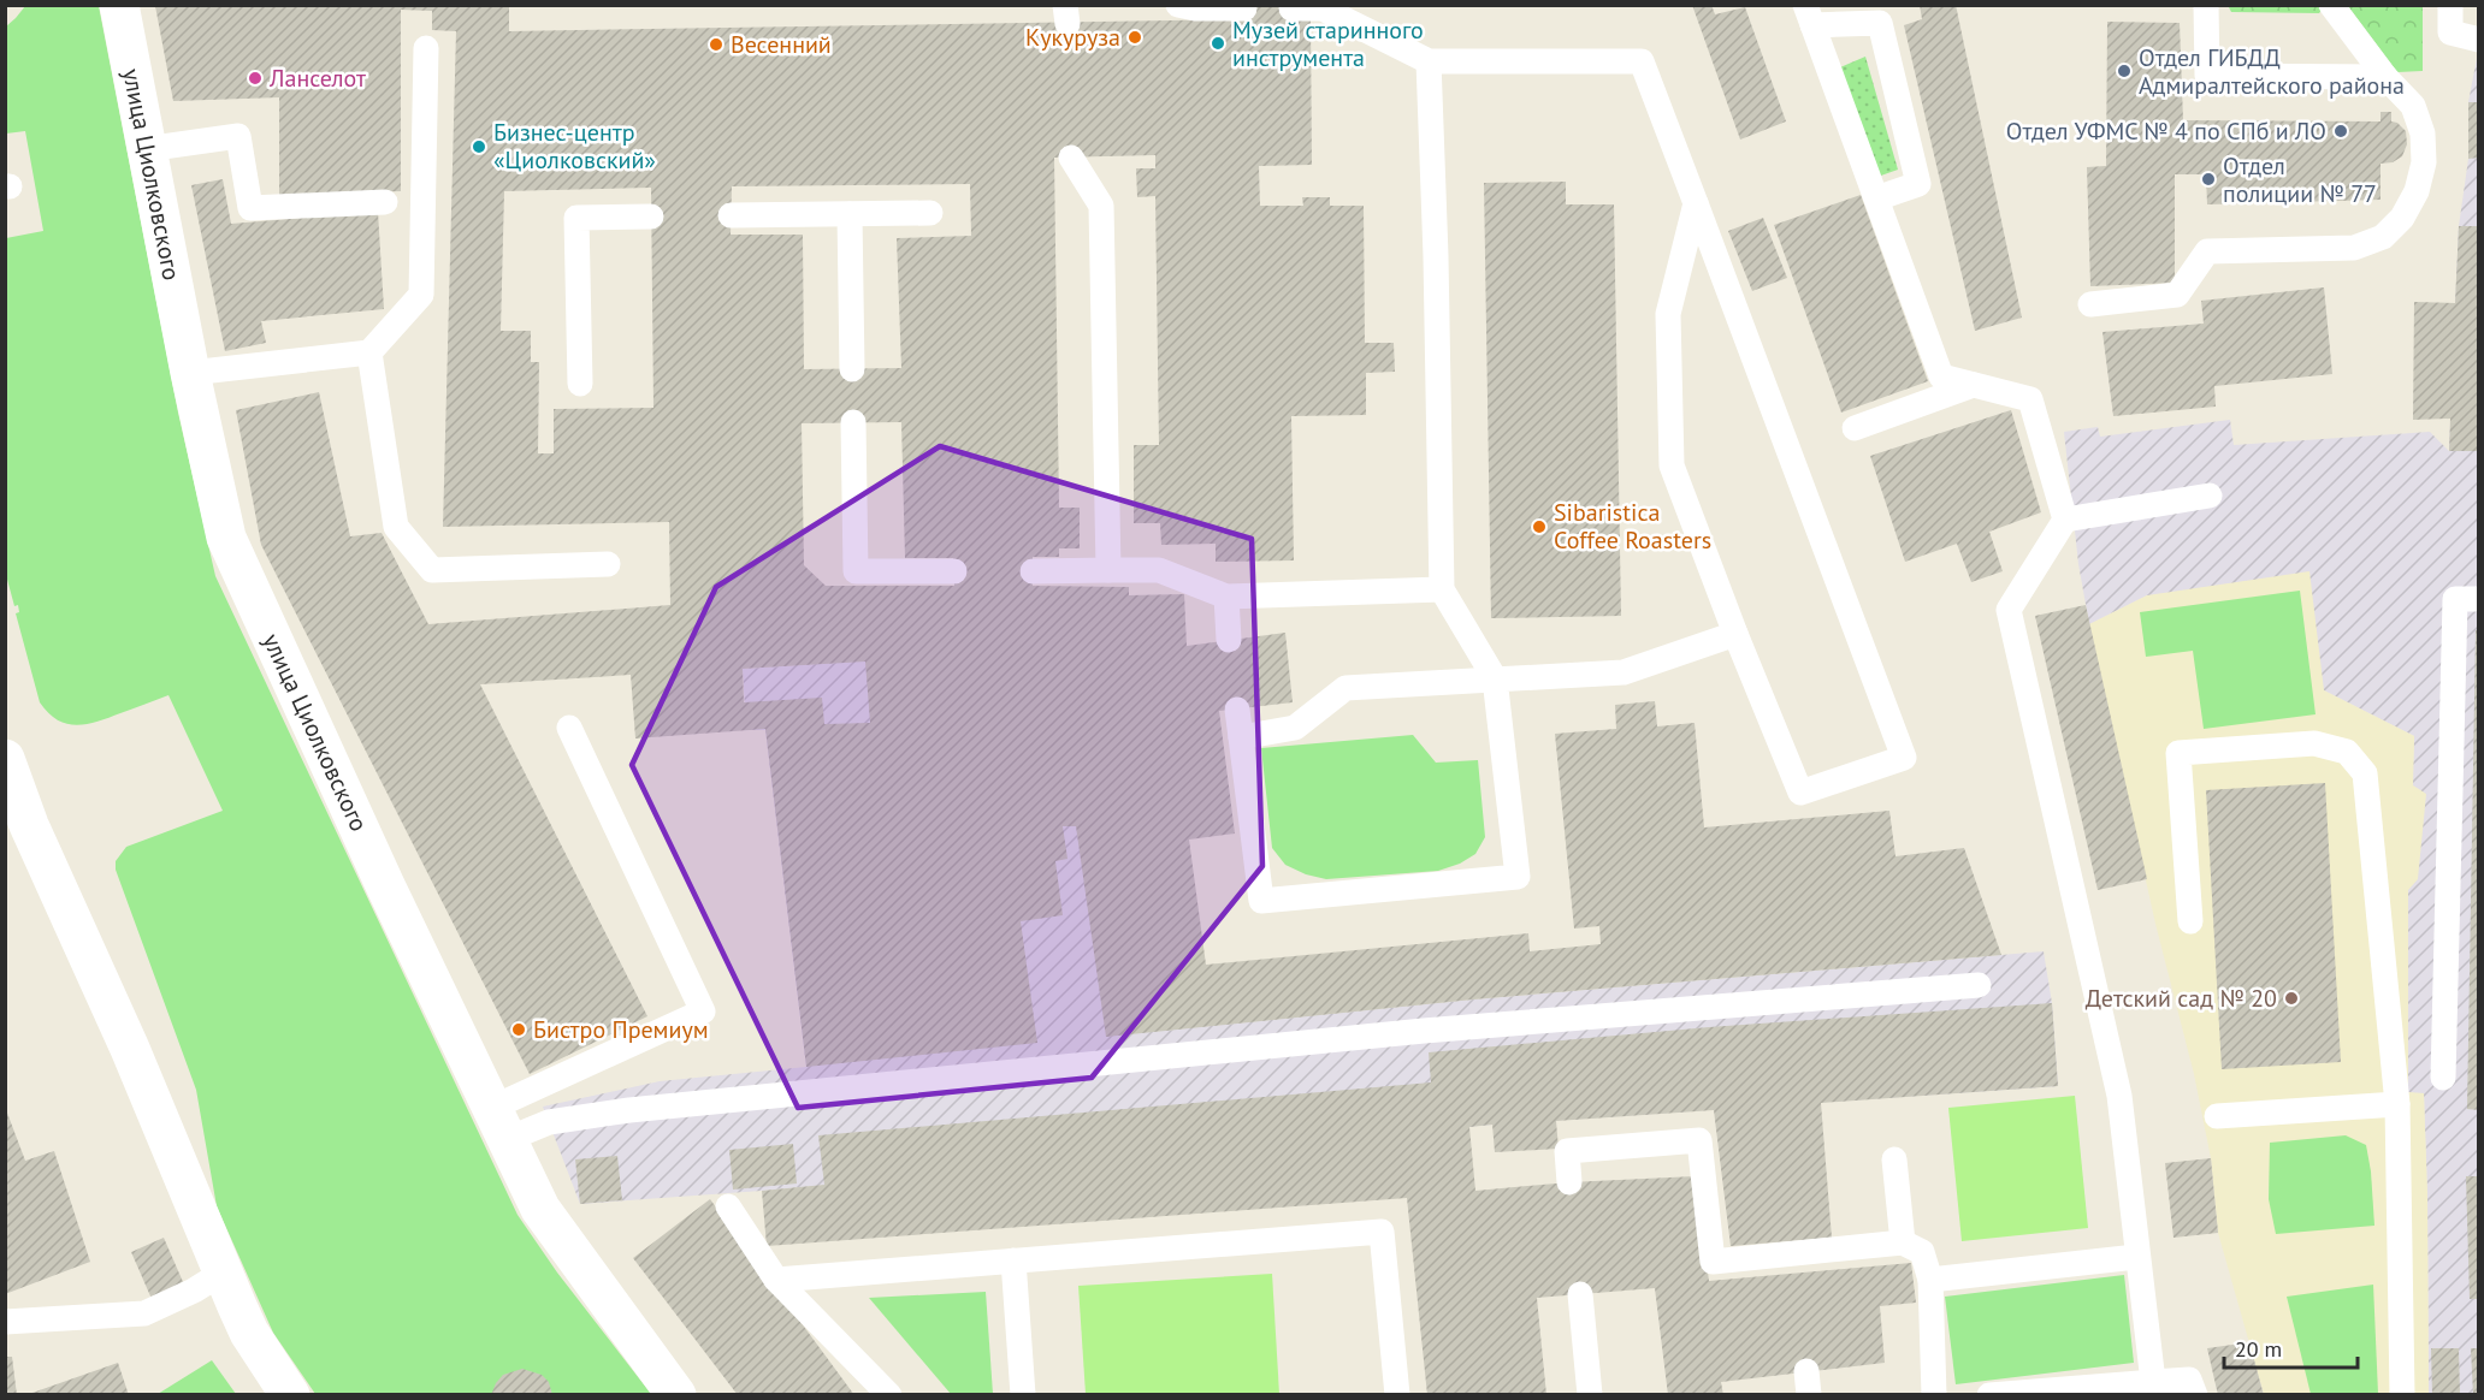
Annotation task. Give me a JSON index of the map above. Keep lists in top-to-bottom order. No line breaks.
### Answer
{"streets":{"street":["улица Циолковского"]},"places":["Кукуруза","Музей старинного инструмента","Весенний","Отдел ГИБДД Адмиралтейского района","Ланселот","Отдел УФМС № 4 по СПб и ЛО","Бизнес-центр «Циолковский»","Отдел полиции № 77","Sibaristica Coffee Roasters","Детский сад № 20","Бистро Премиум"],"scale_bar":"20 m"}
